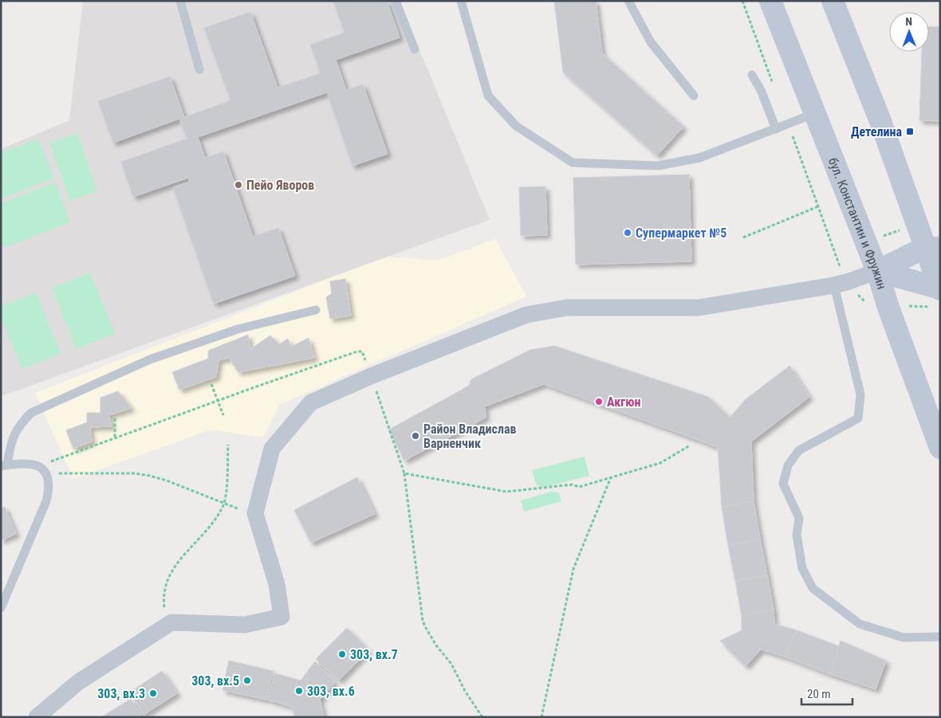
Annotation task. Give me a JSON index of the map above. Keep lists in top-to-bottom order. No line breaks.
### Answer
{"streets":{"street":["бул. Константин и Фружин"]},"places":{"transit":["Детелина"],"other":["Пейо Яворов","Супермаркет №5","Акгюн","Район Владислав Варненчик","303, вх.7","303, вх.5","303, вх.6","303, вх.3"]},"scale_bar":"20 m","north":"top"}
